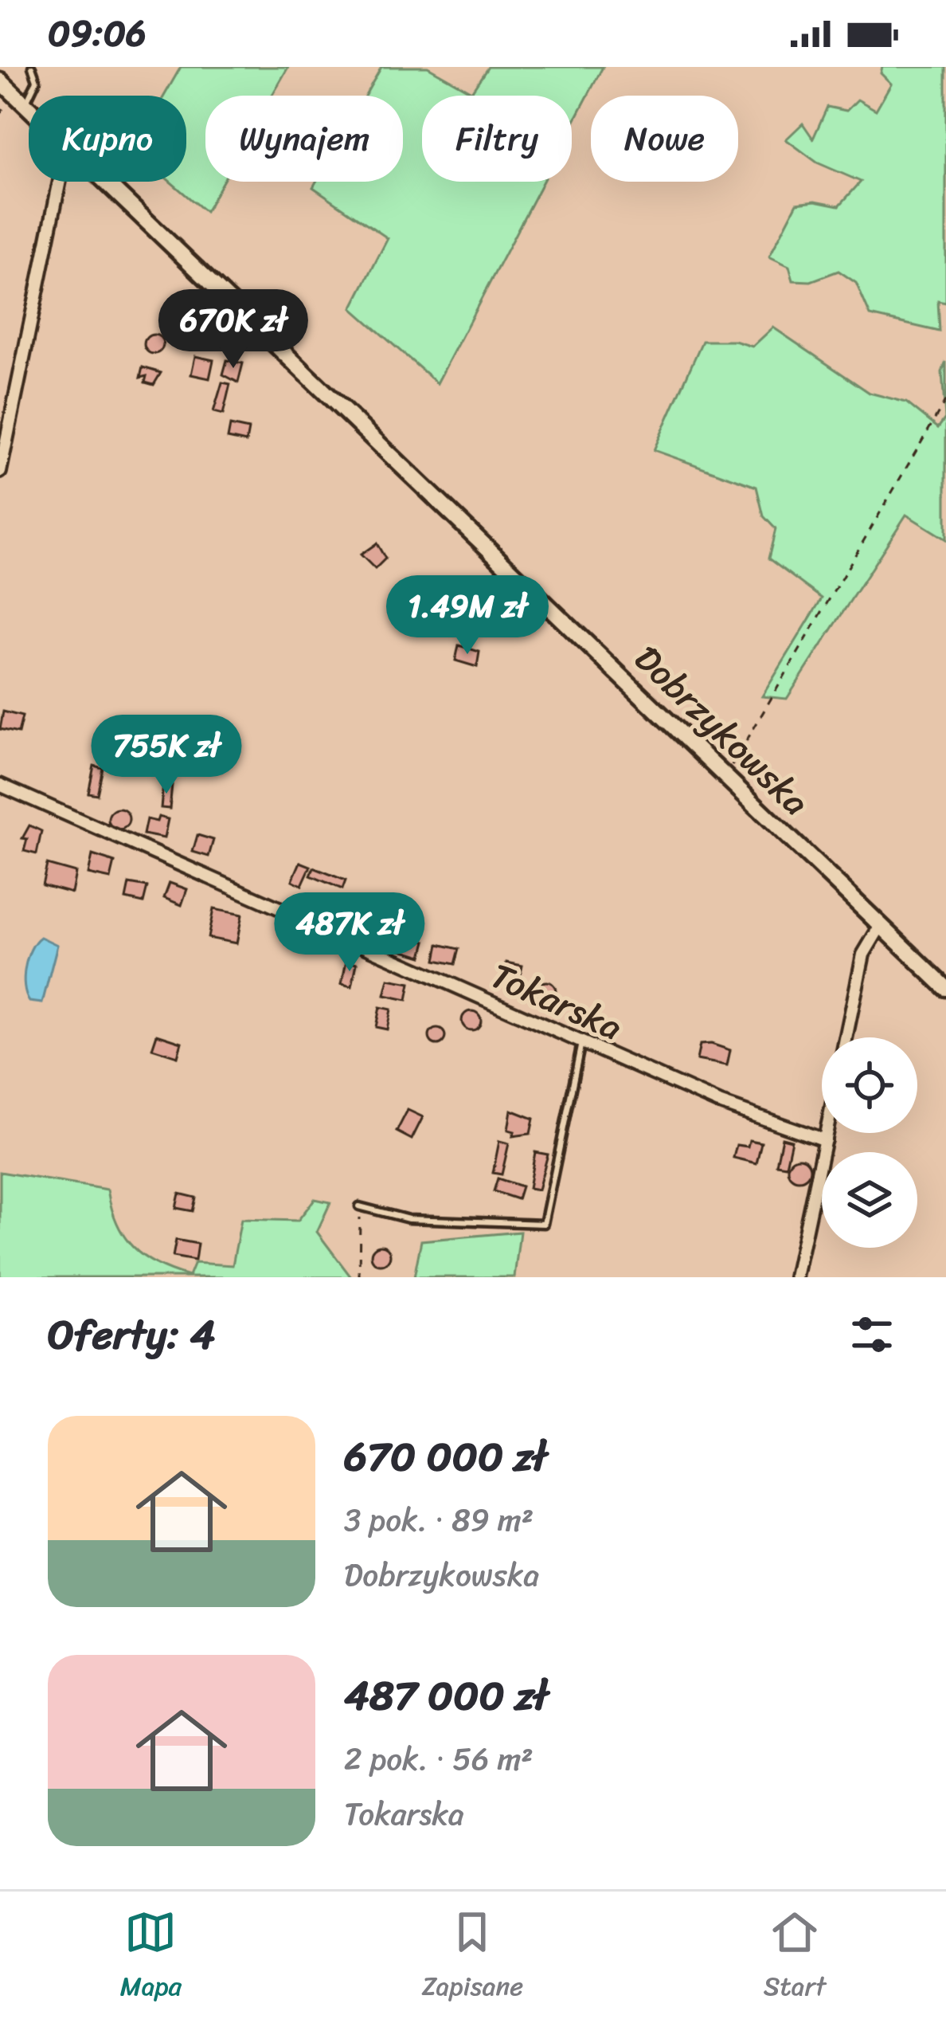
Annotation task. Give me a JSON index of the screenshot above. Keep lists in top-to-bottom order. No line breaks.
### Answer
{"streets":{"main road":["Dobrzykowska"],"street":["Tokarska"]},"page":{"status":"09:06","chip":["Kupno","Wynajem","Filtry","Nowe"],"price":["670K zł","1.49M zł","755K zł","487K zł"],"heading":"Oferty: 4","list":[{"name":"670 000 zł","note":"3 pok. · 89 m² · Dobrzykowska"},{"name":"487 000 zł","note":"2 pok. · 56 m² · Tokarska"}],"tabs":["Mapa","Zapisane","Start"]}}
